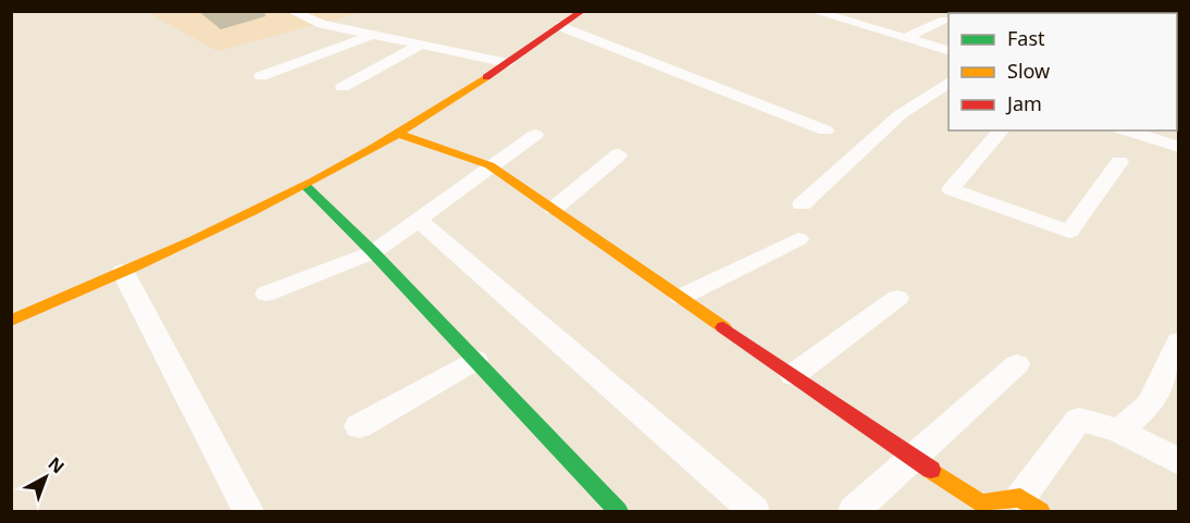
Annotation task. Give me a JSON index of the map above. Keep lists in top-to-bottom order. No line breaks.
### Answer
{"legend":["Fast","Slow","Jam"],"north":"top right"}
